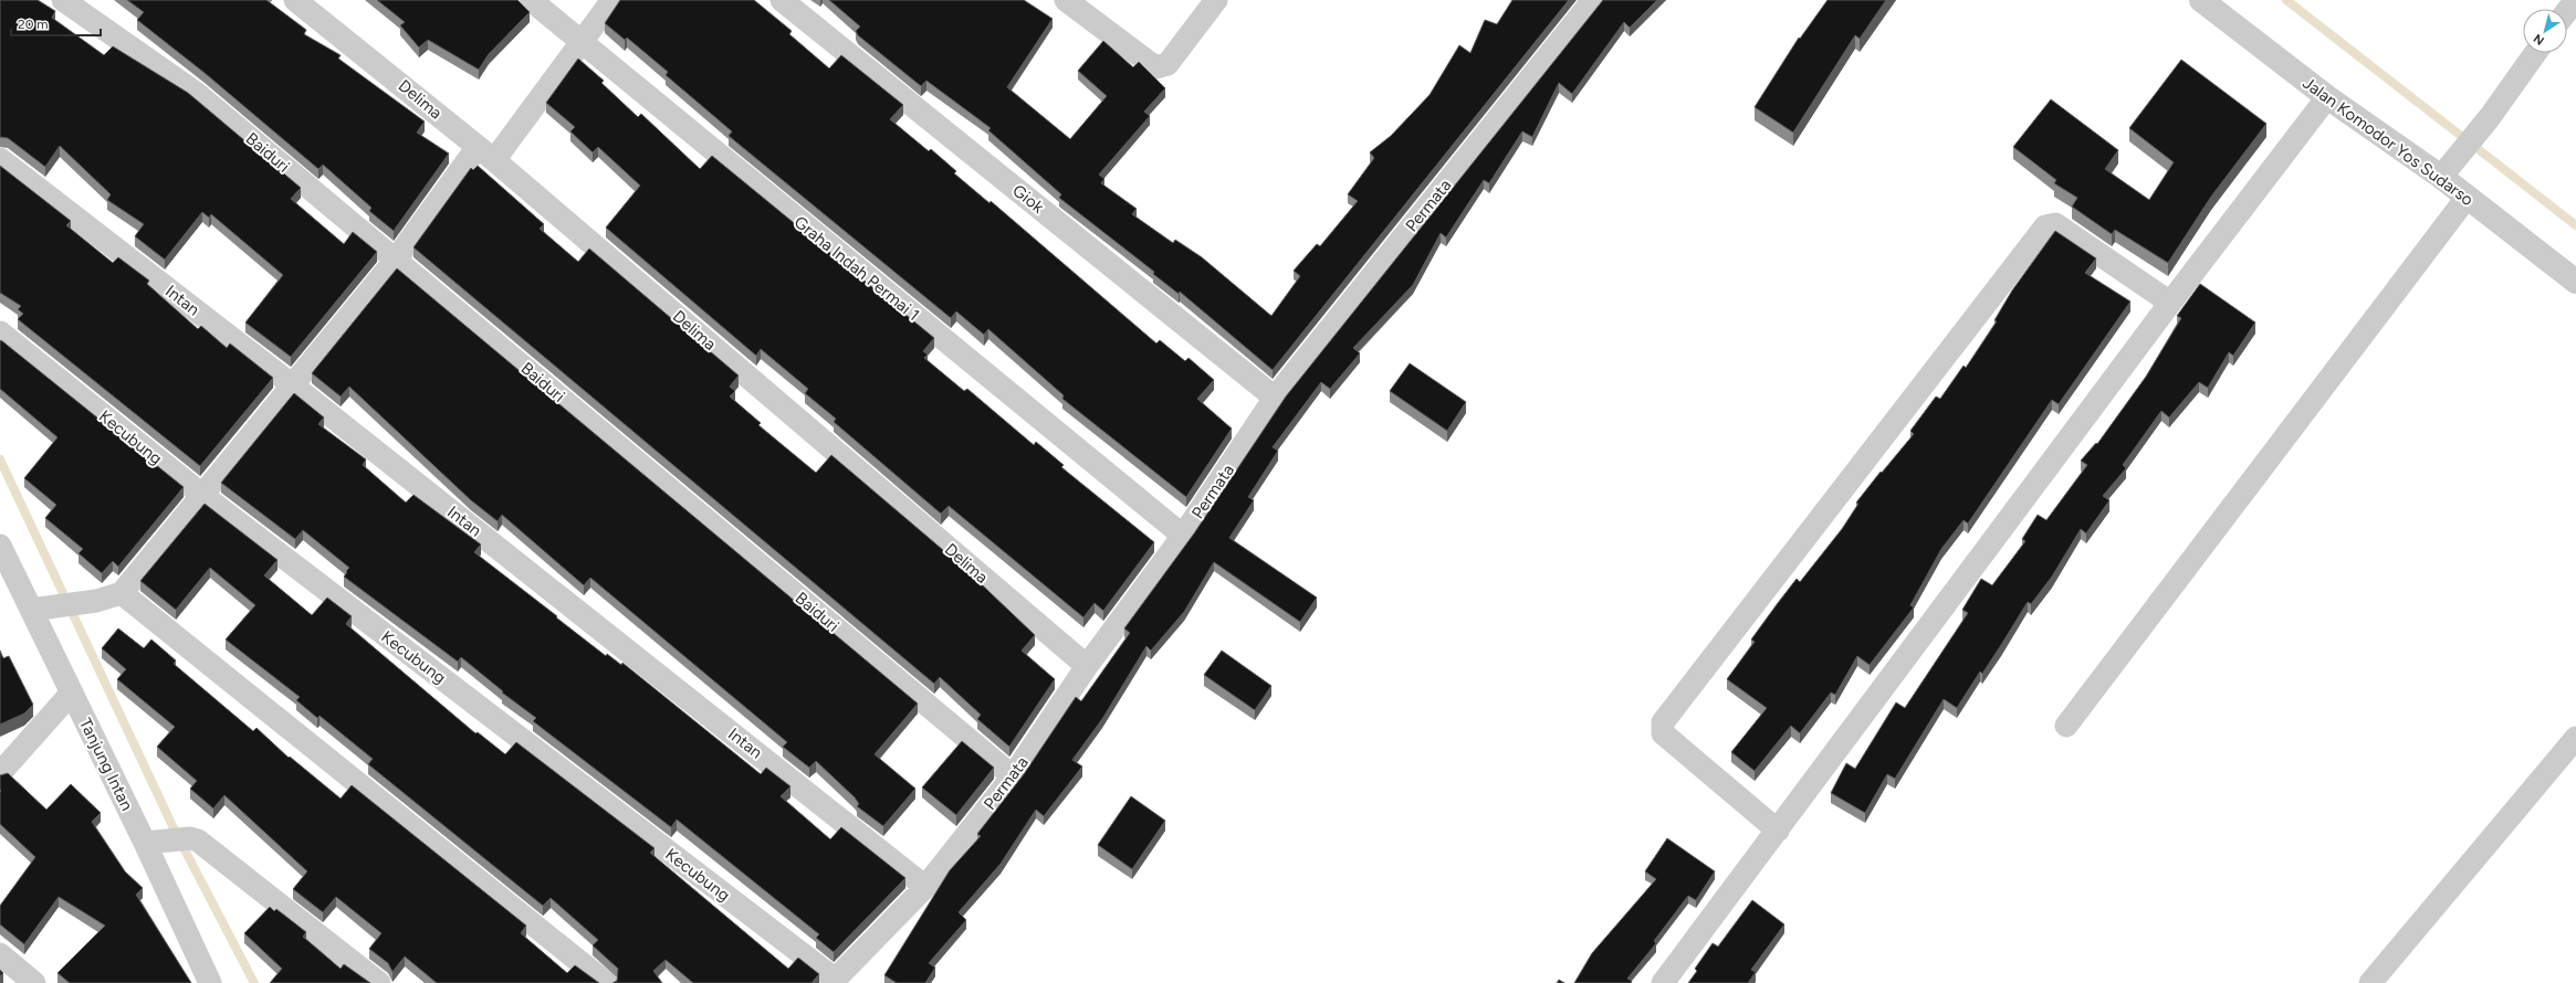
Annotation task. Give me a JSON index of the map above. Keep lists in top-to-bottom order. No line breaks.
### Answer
{"streets":{"street":["Delima","Jalan Komodor Yos Sudarso","Baiduri","Giok","Permata","Graha Indah Permai 1","Intan","Kecubung","Tanjung Intan"]},"crossings":[["Delima","Permata"],["Baiduri","Permata"],["Giok","Permata"],["Permata","Graha Indah Permai 1"],["Permata","Intan"],["Permata","Kecubung"]],"scale_bar":"20 m","north":"bottom left"}
